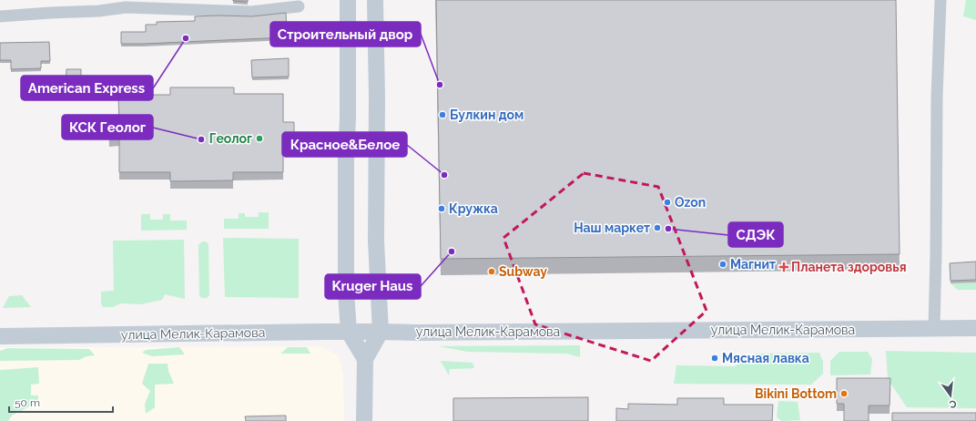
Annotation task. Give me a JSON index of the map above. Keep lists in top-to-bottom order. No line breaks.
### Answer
{"streets":{"main road":["улица Мелик-Карамова"]},"places":{"other":["American Express","Строительный двор","Булкин дом","Геолог","КСК Геолог","Красное&Белое","Ozon","Кружка","Наш маркет","СДЭК","Kruger Haus","Магнит","Subway","Мясная лавка","Bikini Bottom"],"health":["Планета здоровья"]},"scale_bar":"50 m","north":"bottom"}
